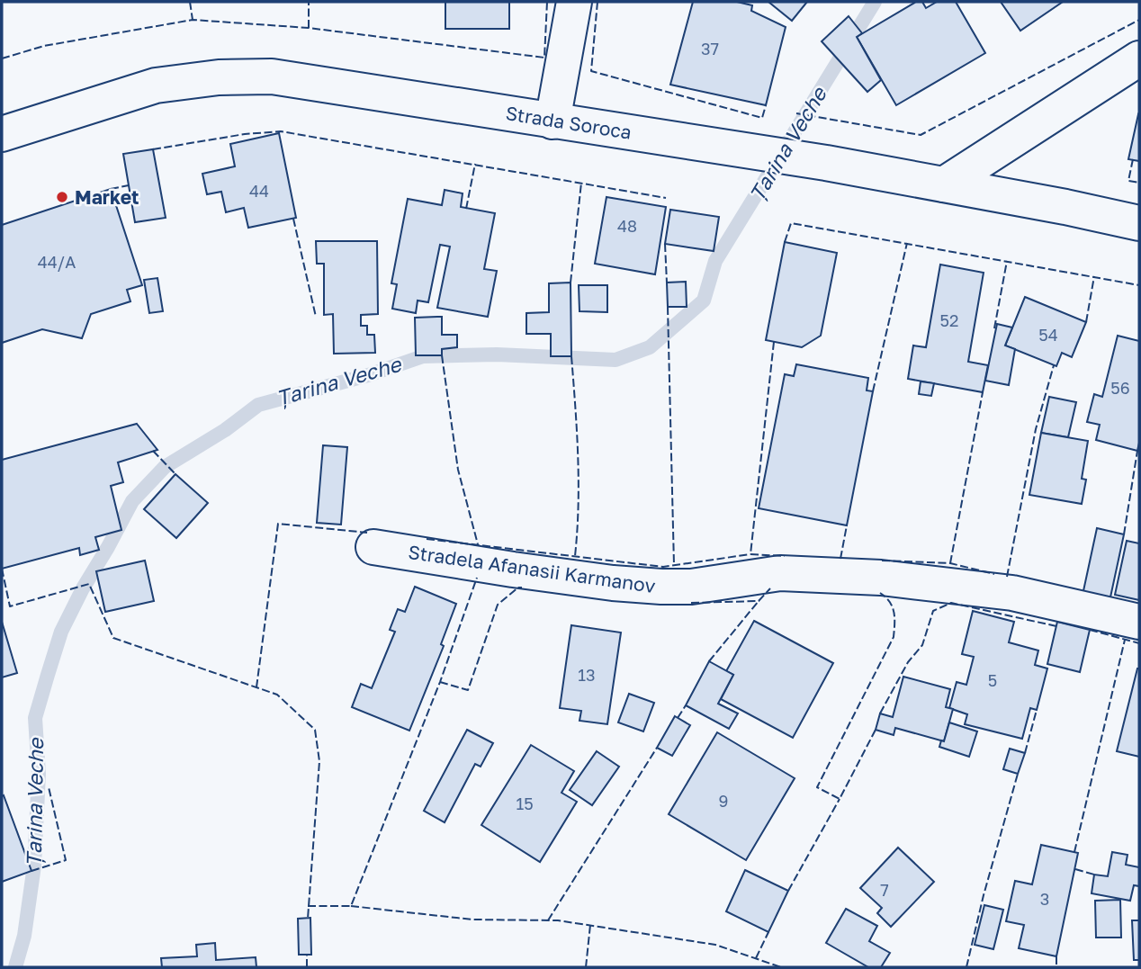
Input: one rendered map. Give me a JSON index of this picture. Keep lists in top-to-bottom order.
{
  "streets": {
    "street": ["Strada Soroca", "Stradela Afanasii Karmanov"]
  },
  "water": ["Țarina Veche"],
  "places": ["Market"],
  "house_numbers": [
    "37",
    "44",
    "48",
    "44/A",
    "52",
    "54",
    "56",
    "13",
    "5",
    "9",
    "15",
    "7",
    "3"
  ]
}
